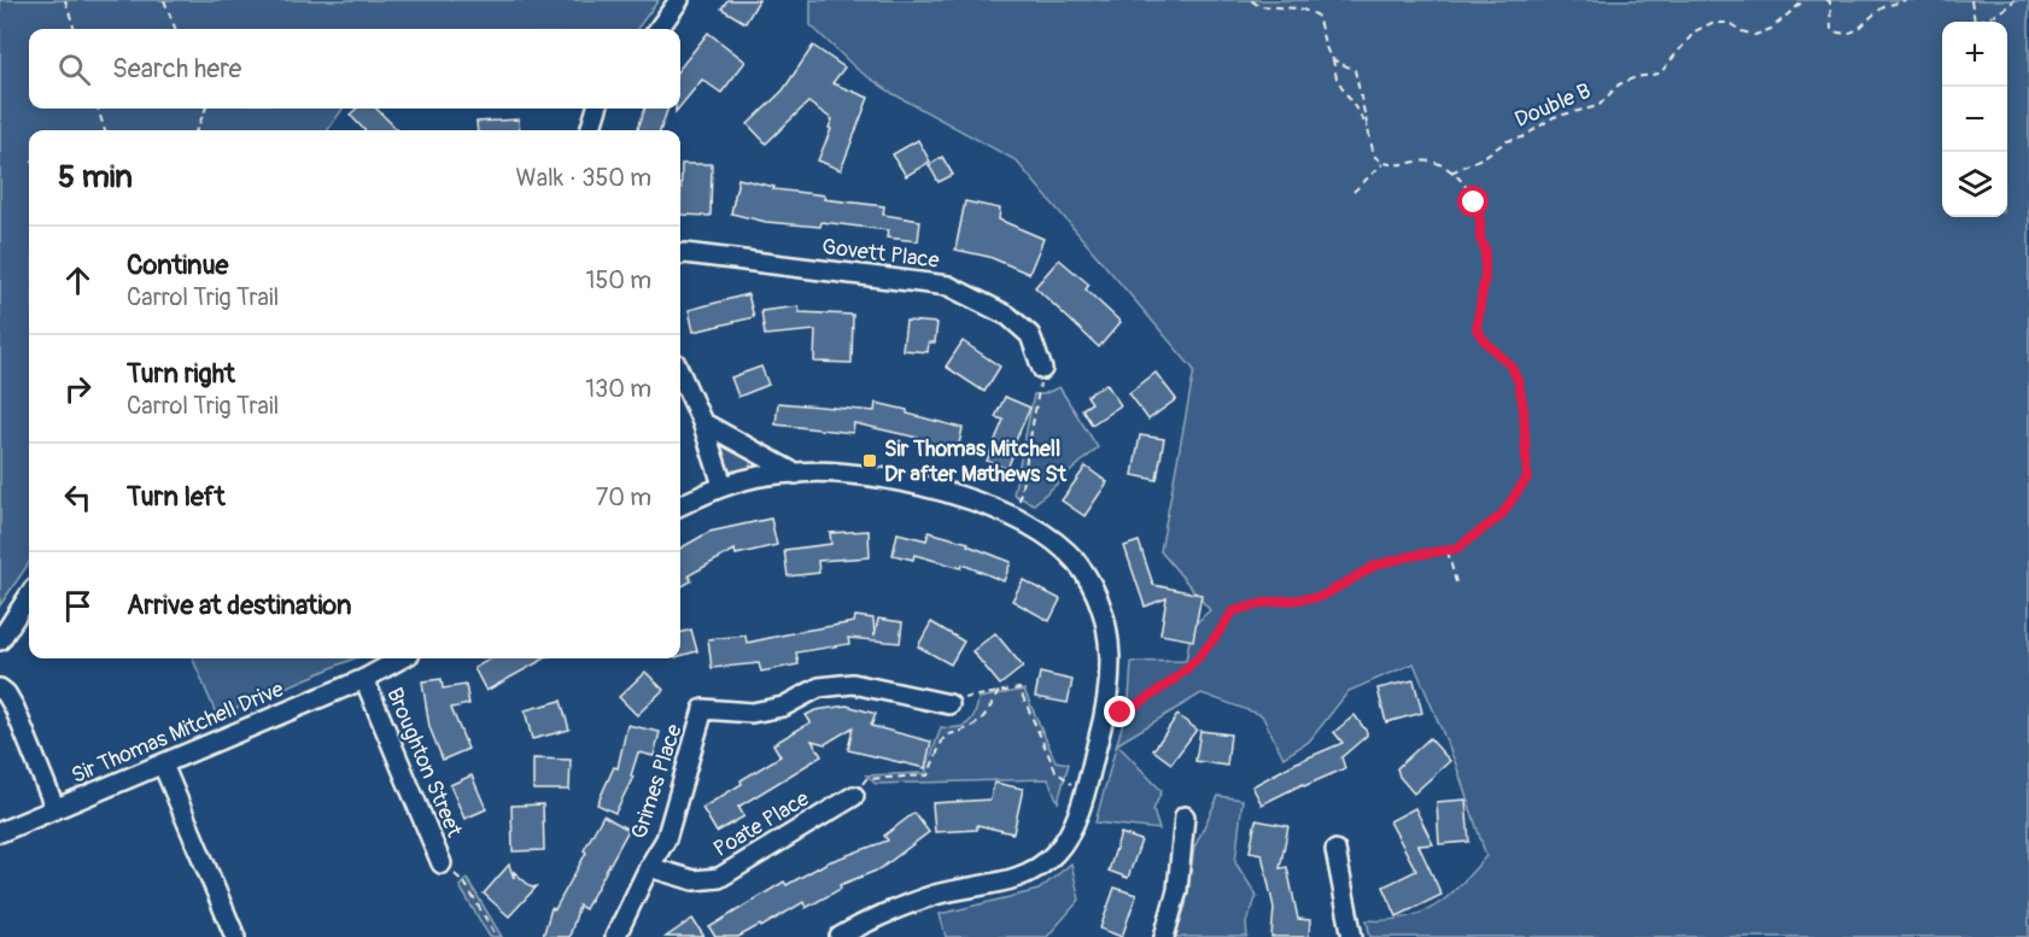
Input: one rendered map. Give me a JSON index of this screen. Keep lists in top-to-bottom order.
{
  "streets": {
    "street": [
      "Govett Place",
      "Sir Thomas Mitchell Drive",
      "Broughton Street",
      "Grimes Place",
      "Poate Place"
    ],
    "path": ["Double B"]
  },
  "crossings": [
    ["Sir Thomas Mitchell Drive", "Broughton Street"],
    ["Grimes Place", "Poate Place"]
  ],
  "places": {
    "transit": ["Sir Thomas Mitchell Dr after Mathews St"]
  },
  "page": {
    "map_buttons": ["+", "−"],
    "search": "Search here",
    "heading": ["5 min", "Walk · 350 m"],
    "list": [
      ["Continue", "Carrol Trig Trail", "150 m"],
      ["Turn right", "Carrol Trig Trail", "130 m"],
      ["Turn left", "70 m"],
      "Arrive at destination"
    ]
  }
}
